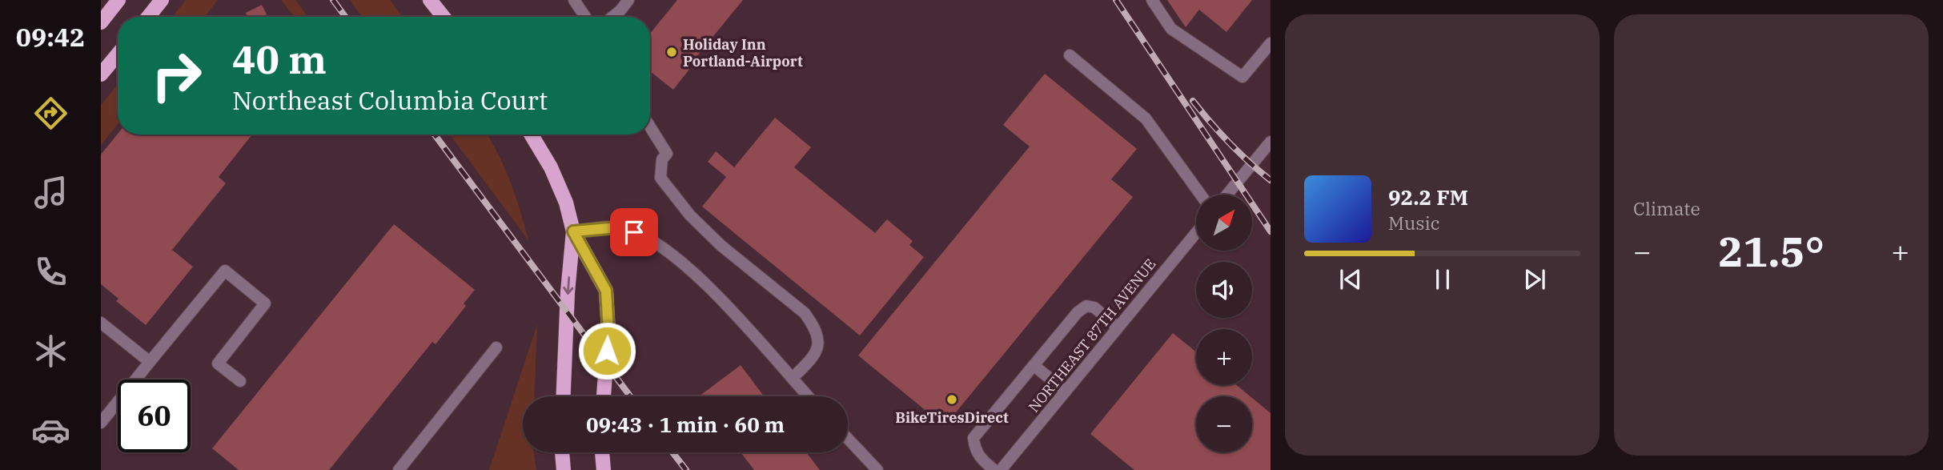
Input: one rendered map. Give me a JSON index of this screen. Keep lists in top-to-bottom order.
{
  "streets": {
    "street": ["NORTHEAST 87TH AVENUE"]
  },
  "places": ["Holiday Inn Portland-Airport", "BikeTiresDirect"],
  "north": "top right",
  "page": {
    "tabs": "09:42",
    "tile": "Climate",
    "turn": ["40 m", "Northeast Columbia Court"],
    "song": ["92.2 FM", "Music"],
    "map_buttons": ["+", "−"],
    "heat": ["−", "21.5°", "+"],
    "limit": "60",
    "trip": "09:43 · 1 min · 60 m"
  }
}
